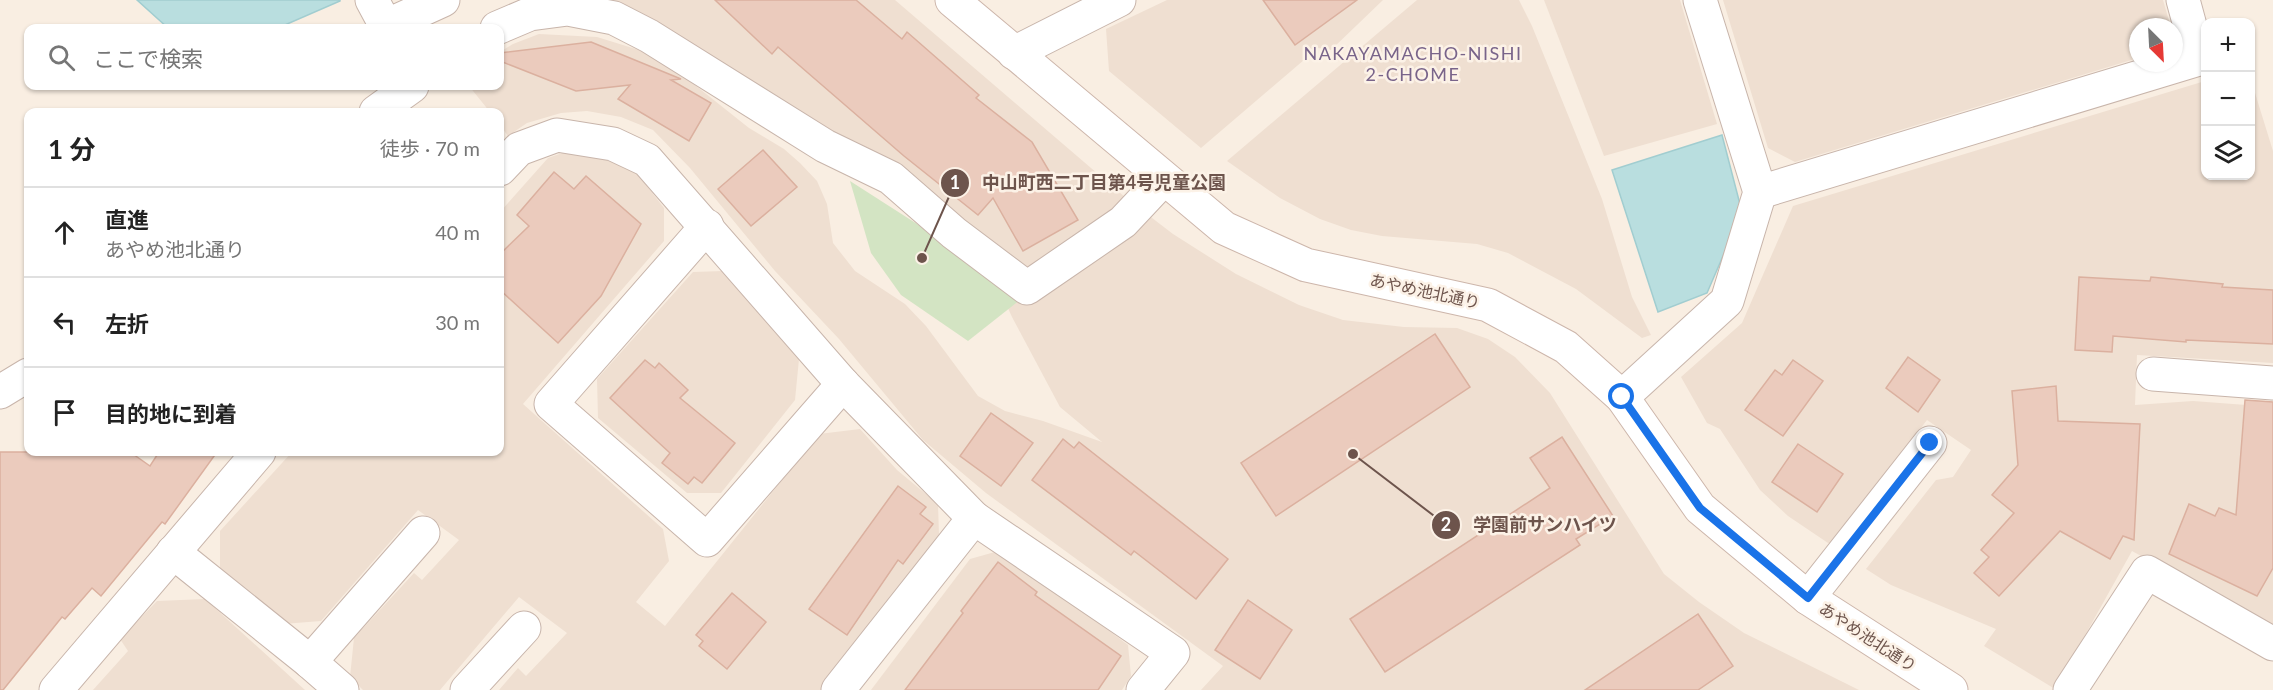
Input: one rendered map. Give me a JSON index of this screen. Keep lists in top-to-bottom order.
{
  "streets": {
    "street": ["あやめ池北通り"]
  },
  "districts": ["NAKAYAMACHO-NISHI 2-CHOME"],
  "places": ["中山町西二丁目第4号児童公園", "学園前サンハイツ"],
  "north": "bottom right",
  "page": {
    "map_buttons": ["+", "−"],
    "search": "ここで検索",
    "heading": ["1 分", "徒歩 · 70 m"],
    "list": [
      ["直進", "あやめ池北通り", "40 m"],
      ["左折", "30 m"],
      "目的地に到着"
    ]
  }
}
